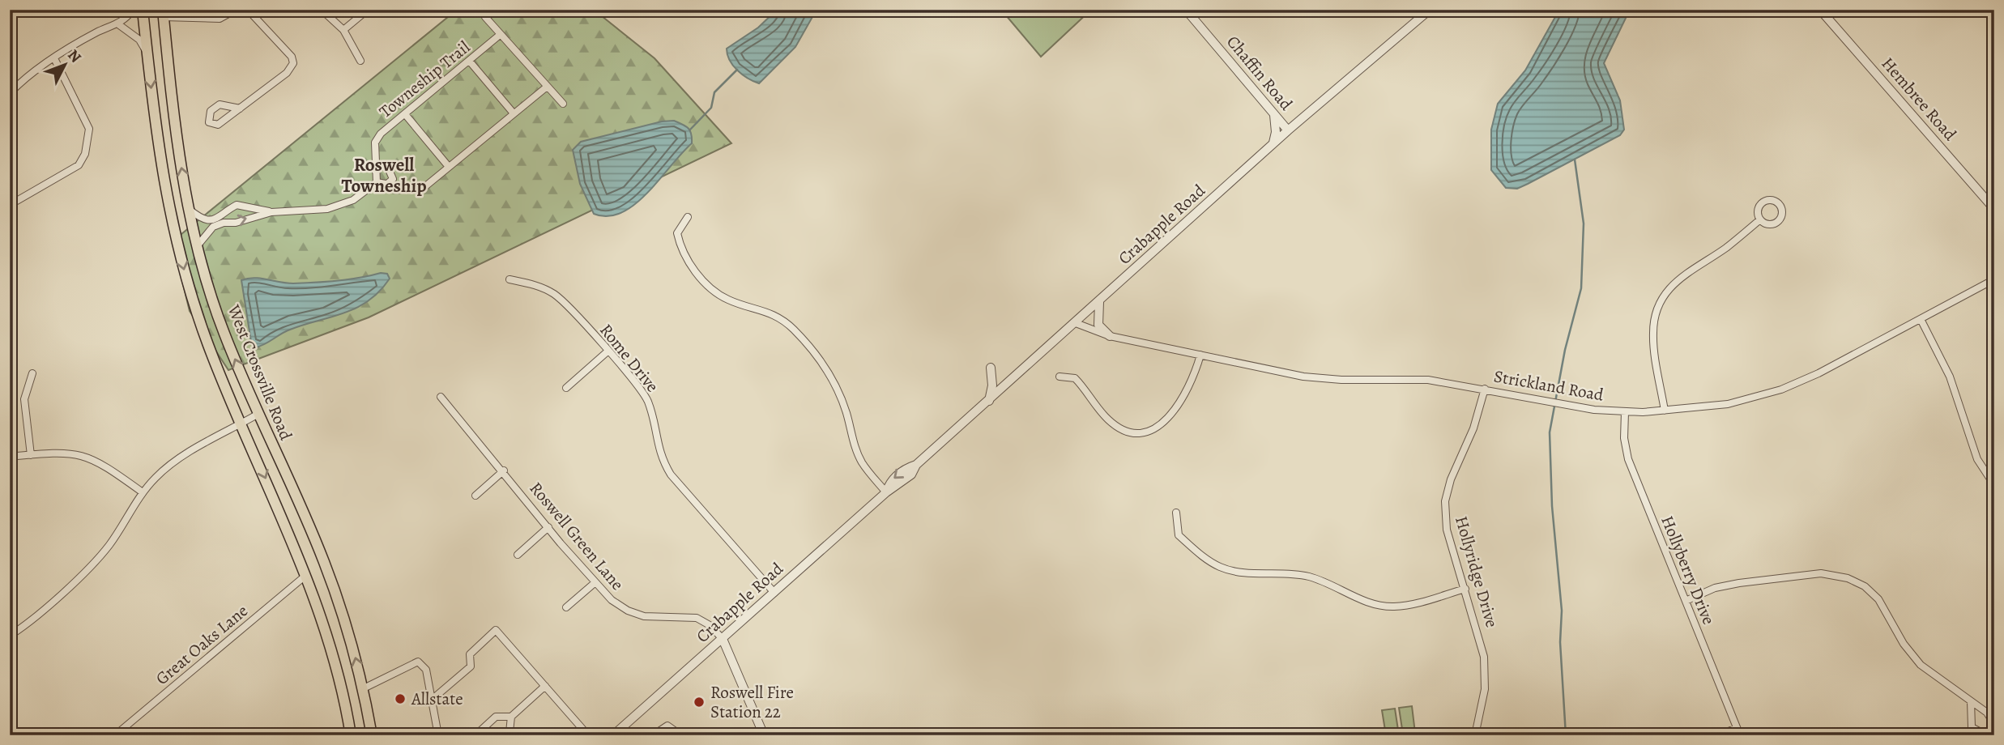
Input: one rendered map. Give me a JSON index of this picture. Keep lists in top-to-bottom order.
{
  "streets": {
    "main road": ["West Crossville Road"],
    "street": [
      "Chaffin Road",
      "Towneship Trail",
      "Hembree Road",
      "Crabapple Road",
      "Rome Drive",
      "Strickland Road",
      "Roswell Green Lane",
      "Hollyberry Drive",
      "Hollyridge Drive",
      "Great Oaks Lane"
    ]
  },
  "crossings": [
    ["Chaffin Road", "Crabapple Road"],
    ["Crabapple Road", "Rome Drive"],
    ["Crabapple Road", "Strickland Road"],
    ["Crabapple Road", "Roswell Green Lane"],
    ["West Crossville Road", "Great Oaks Lane"],
    ["Strickland Road", "Hollyberry Drive"],
    ["Strickland Road", "Hollyridge Drive"]
  ],
  "districts": ["Roswell Towneship"],
  "places": ["Allstate", "Roswell Fire Station 22"],
  "north": "top right"
}
